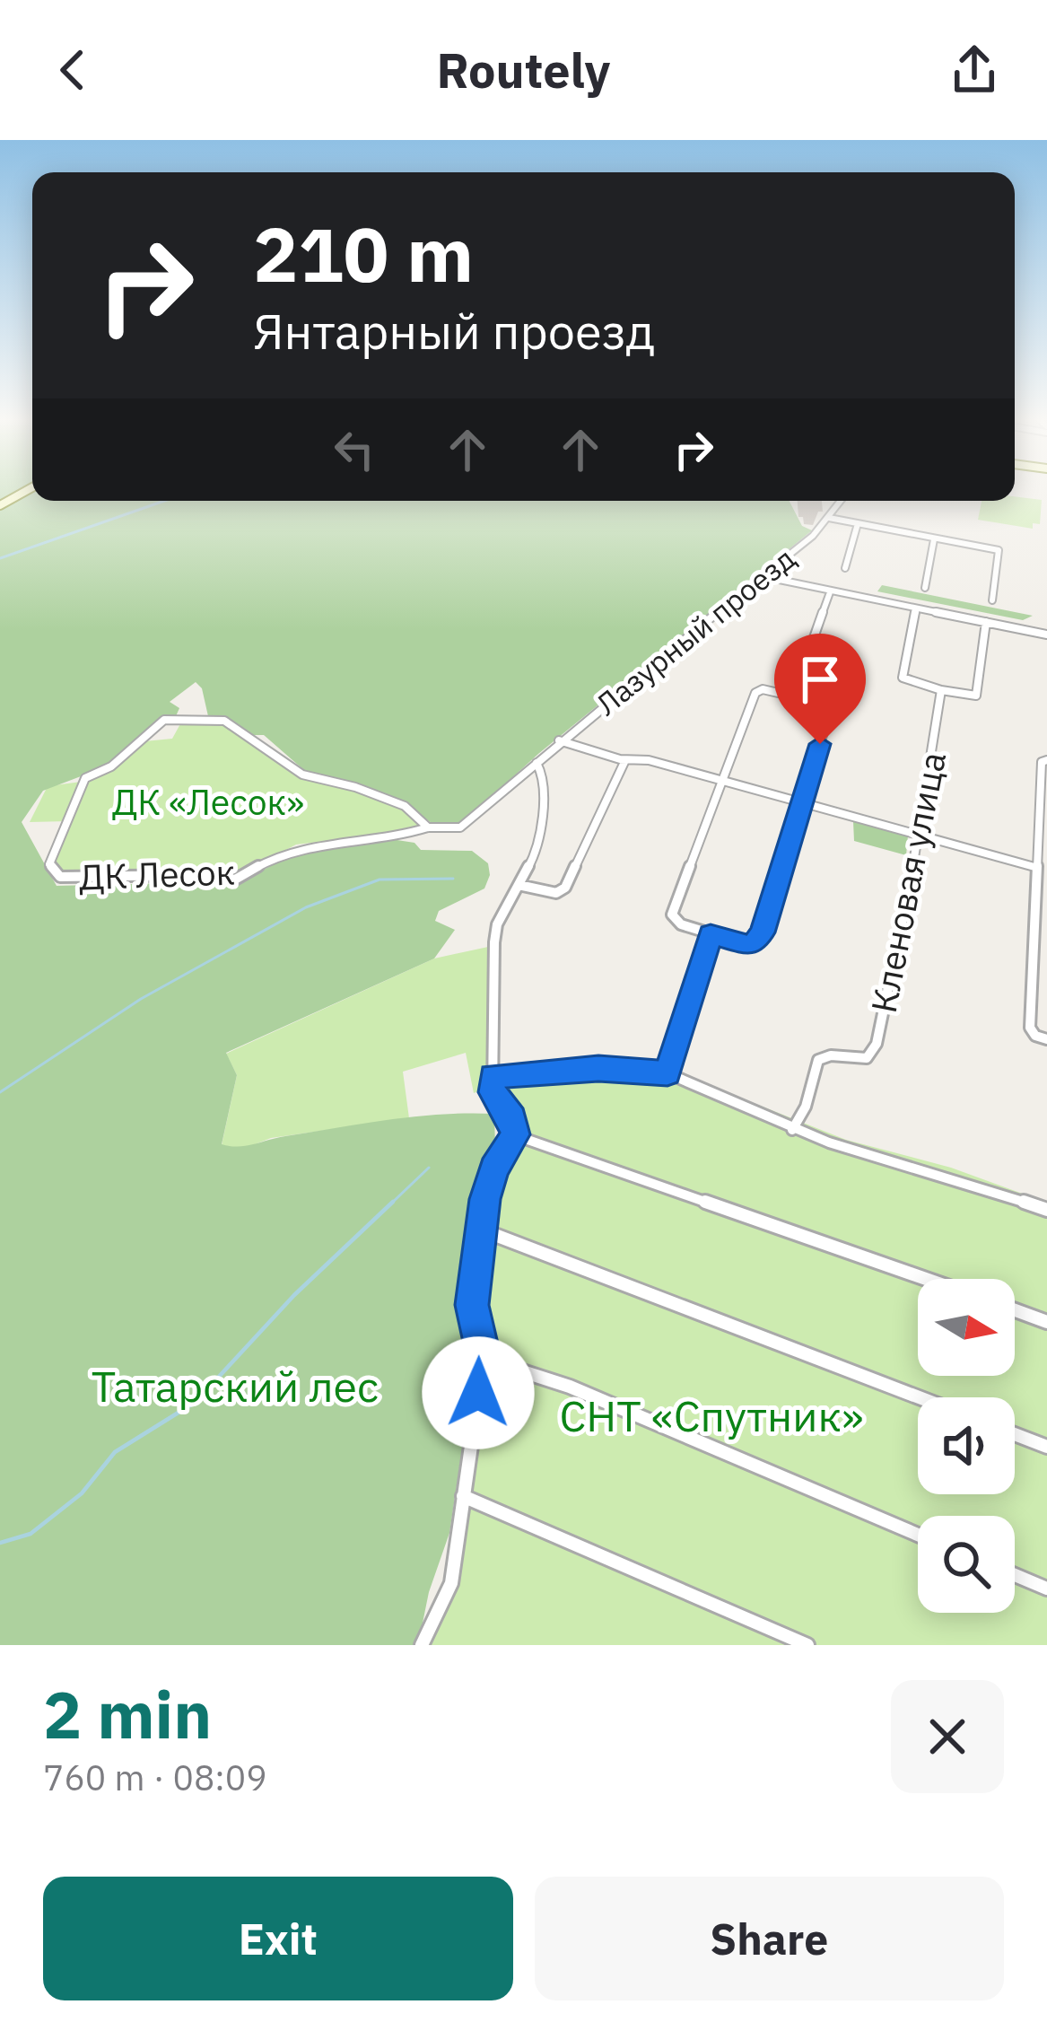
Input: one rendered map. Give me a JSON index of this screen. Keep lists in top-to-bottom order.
{
  "streets": {
    "street": ["Лазурный проезд", "ДК Лесок", "Кленовая улица"]
  },
  "crossings": [
    ["Лазурный проезд", "ДК Лесок"]
  ],
  "parks": ["ДК «Лесок»", "Татарский лес", "СНТ «Спутник»"],
  "north": "right",
  "page": {
    "header": "Routely",
    "turn": ["210 m", "Янтарный проезд"],
    "heading": ["2 min", "760 m · 08:09"],
    "buttons": ["Exit", "Share"]
  }
}
